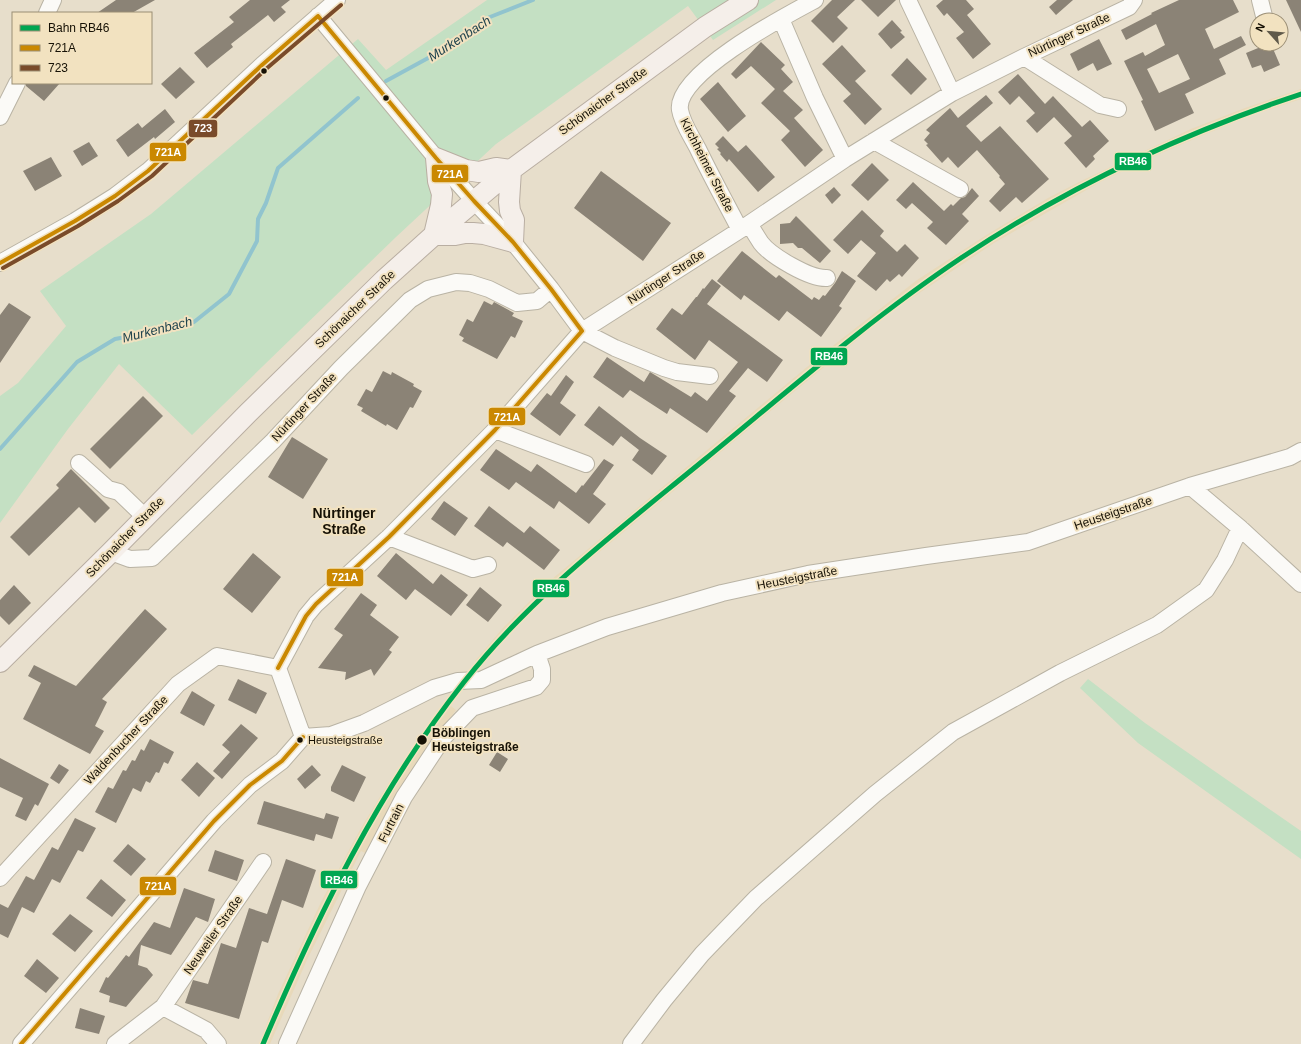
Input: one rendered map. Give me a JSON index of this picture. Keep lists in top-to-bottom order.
{
  "streets": {
    "main road": ["Schönaicher Straße"],
    "street": [
      "Nürtinger Straße",
      "Kirchheimer Straße",
      "Heusteigstraße",
      "Waldenbucher Straße",
      "Furtrain",
      "Neuweiler Straße"
    ]
  },
  "crossings": [
    ["Nürtinger Straße", "Schönaicher Straße"],
    ["Nürtinger Straße", "Kirchheimer Straße"],
    ["Nürtinger Straße", "Waldenbucher Straße"],
    ["Heusteigstraße", "Furtrain"]
  ],
  "districts": ["Nürtinger Straße"],
  "water": ["Murkenbach"],
  "places": ["Heusteigstraße", "Böblingen Heusteigstraße"],
  "lines": ["transit line 723", "transit line 721A", "rail line RB46"],
  "legend": ["Bahn RB46", "721A", "723"],
  "north": "top left"
}
